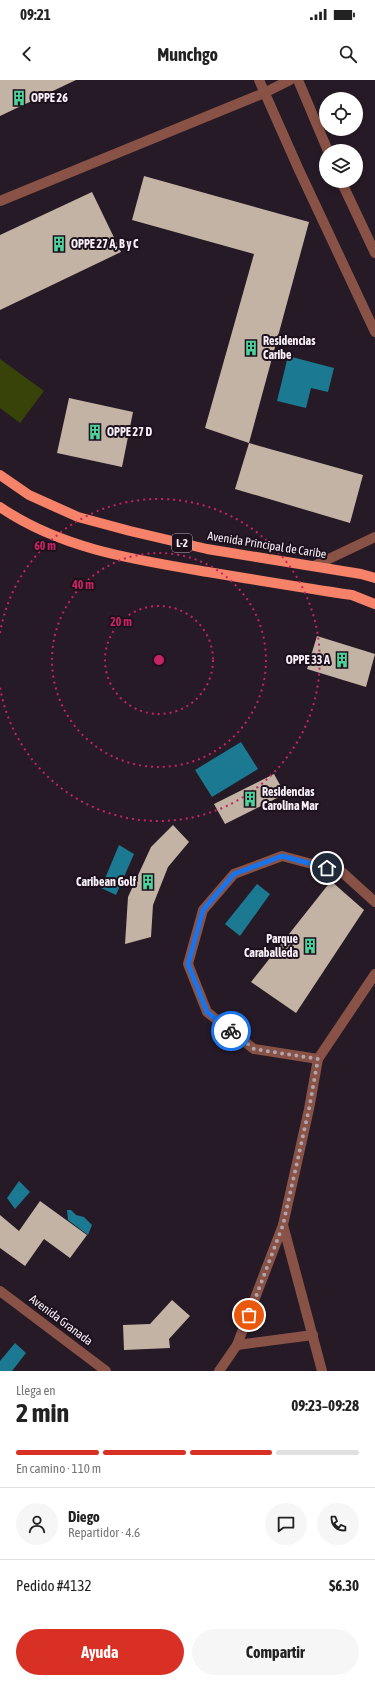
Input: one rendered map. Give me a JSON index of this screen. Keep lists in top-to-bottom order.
{
  "streets": {
    "main road": ["L-2", "Avenida Principal de Caribe"],
    "street": ["Avenida Granada"]
  },
  "places": {
    "building": [
      "OPPE 26",
      "OPPE 27 A, B y C",
      "Residencias Caribe",
      "OPPE 27 D",
      "OPPE 33 A",
      "Residencias Carolina Mar",
      "Caribean Golf",
      "Parque Caraballeda"
    ]
  },
  "page": {
    "status": "09:21",
    "header": "Munchgo",
    "heading": ["2 min", "Llega en", "09:23–09:28"],
    "panel": [
      "Diego",
      "Repartidor · 4.6",
      "Pedido #4132",
      "$6.30"
    ],
    "bar": "En camino · 110 m",
    "buttons": ["Ayuda", "Compartir"]
  },
  "rings": ["60 m", "40 m", "20 m"]
}
